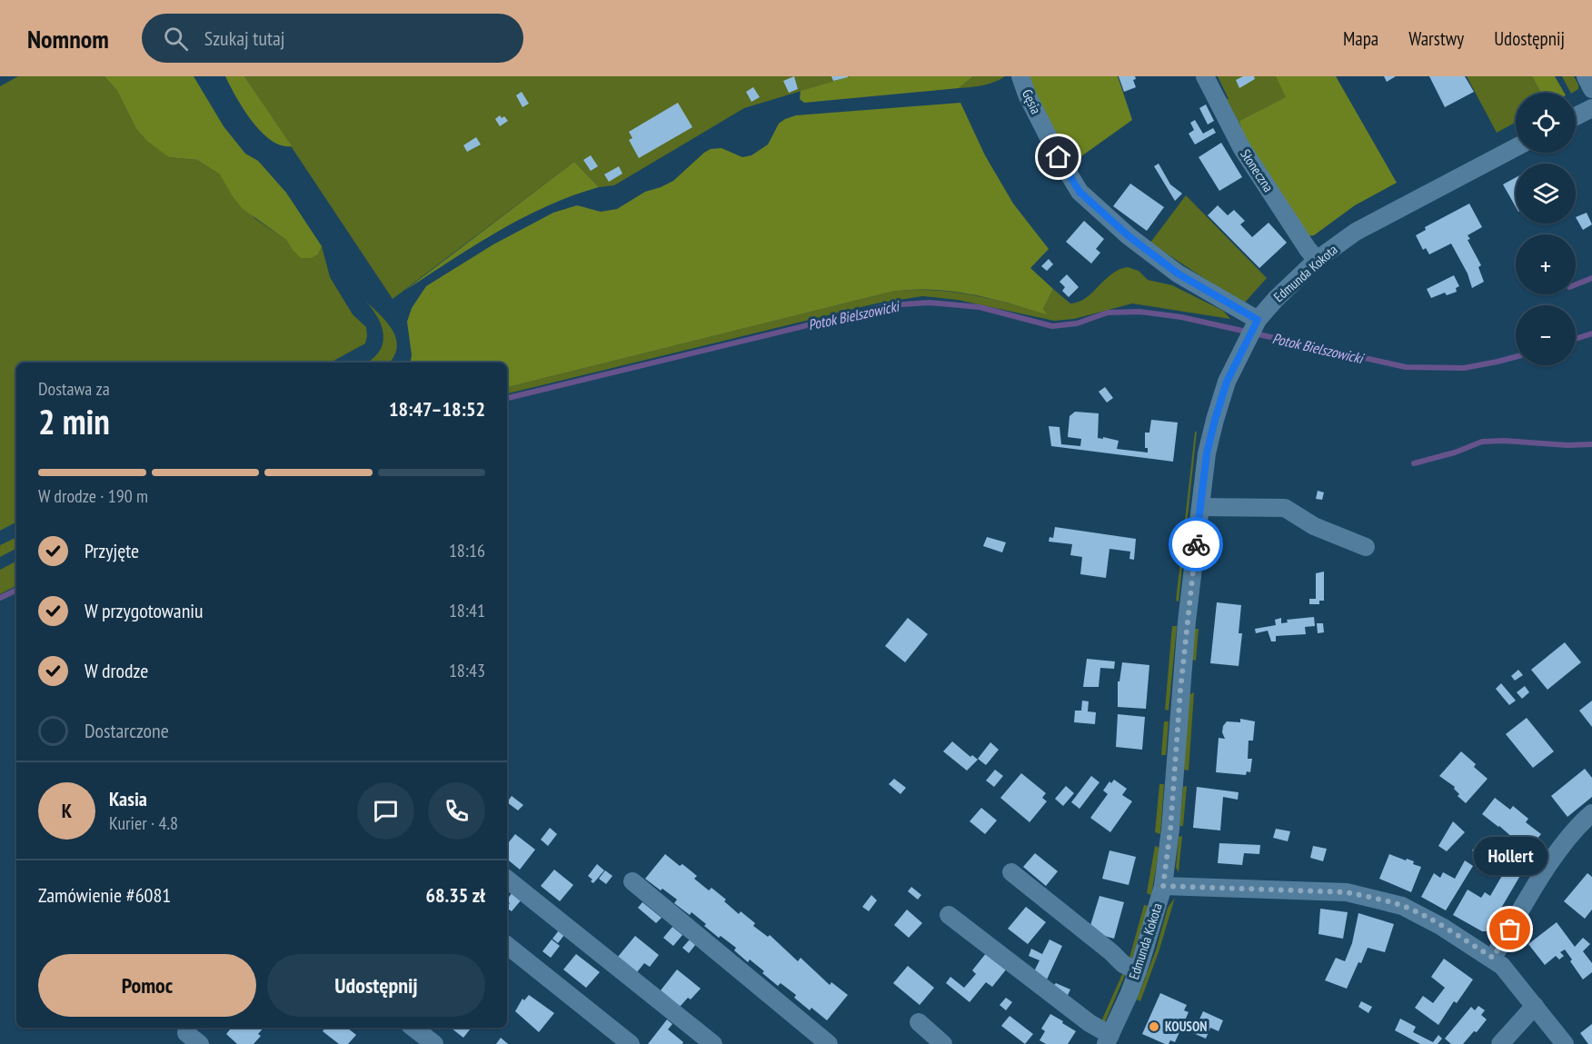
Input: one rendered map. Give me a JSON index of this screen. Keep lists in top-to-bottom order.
{
  "streets": {
    "street": ["Gęsia", "Słoneczna", "Edmunda Kokota"]
  },
  "crossings": [
    ["Gęsia", "Edmunda Kokota"],
    ["Słoneczna", "Edmunda Kokota"]
  ],
  "water": ["Potok Bielszowicki"],
  "places": ["Hollert", "KOUSON"],
  "page": {
    "header": "Nomnom",
    "search": "Szukaj tutaj",
    "nav": ["Mapa", "Warstwy", "Udostępnij"],
    "map_buttons": ["+", "−"],
    "heading": ["2 min", "Dostawa za", "18:47–18:52"],
    "panel": [
      "Kasia",
      "Kurier · 4.8",
      "Zamówienie #6081",
      "68.35 zł"
    ],
    "bar": "W drodze · 190 m",
    "list": [
      ["Przyjęte", "18:16"],
      ["W przygotowaniu", "18:41"],
      ["W drodze", "18:43"],
      "Dostarczone"
    ],
    "round": "K",
    "bubble": "Hollert",
    "buttons": ["Pomoc", "Udostępnij"]
  }
}
